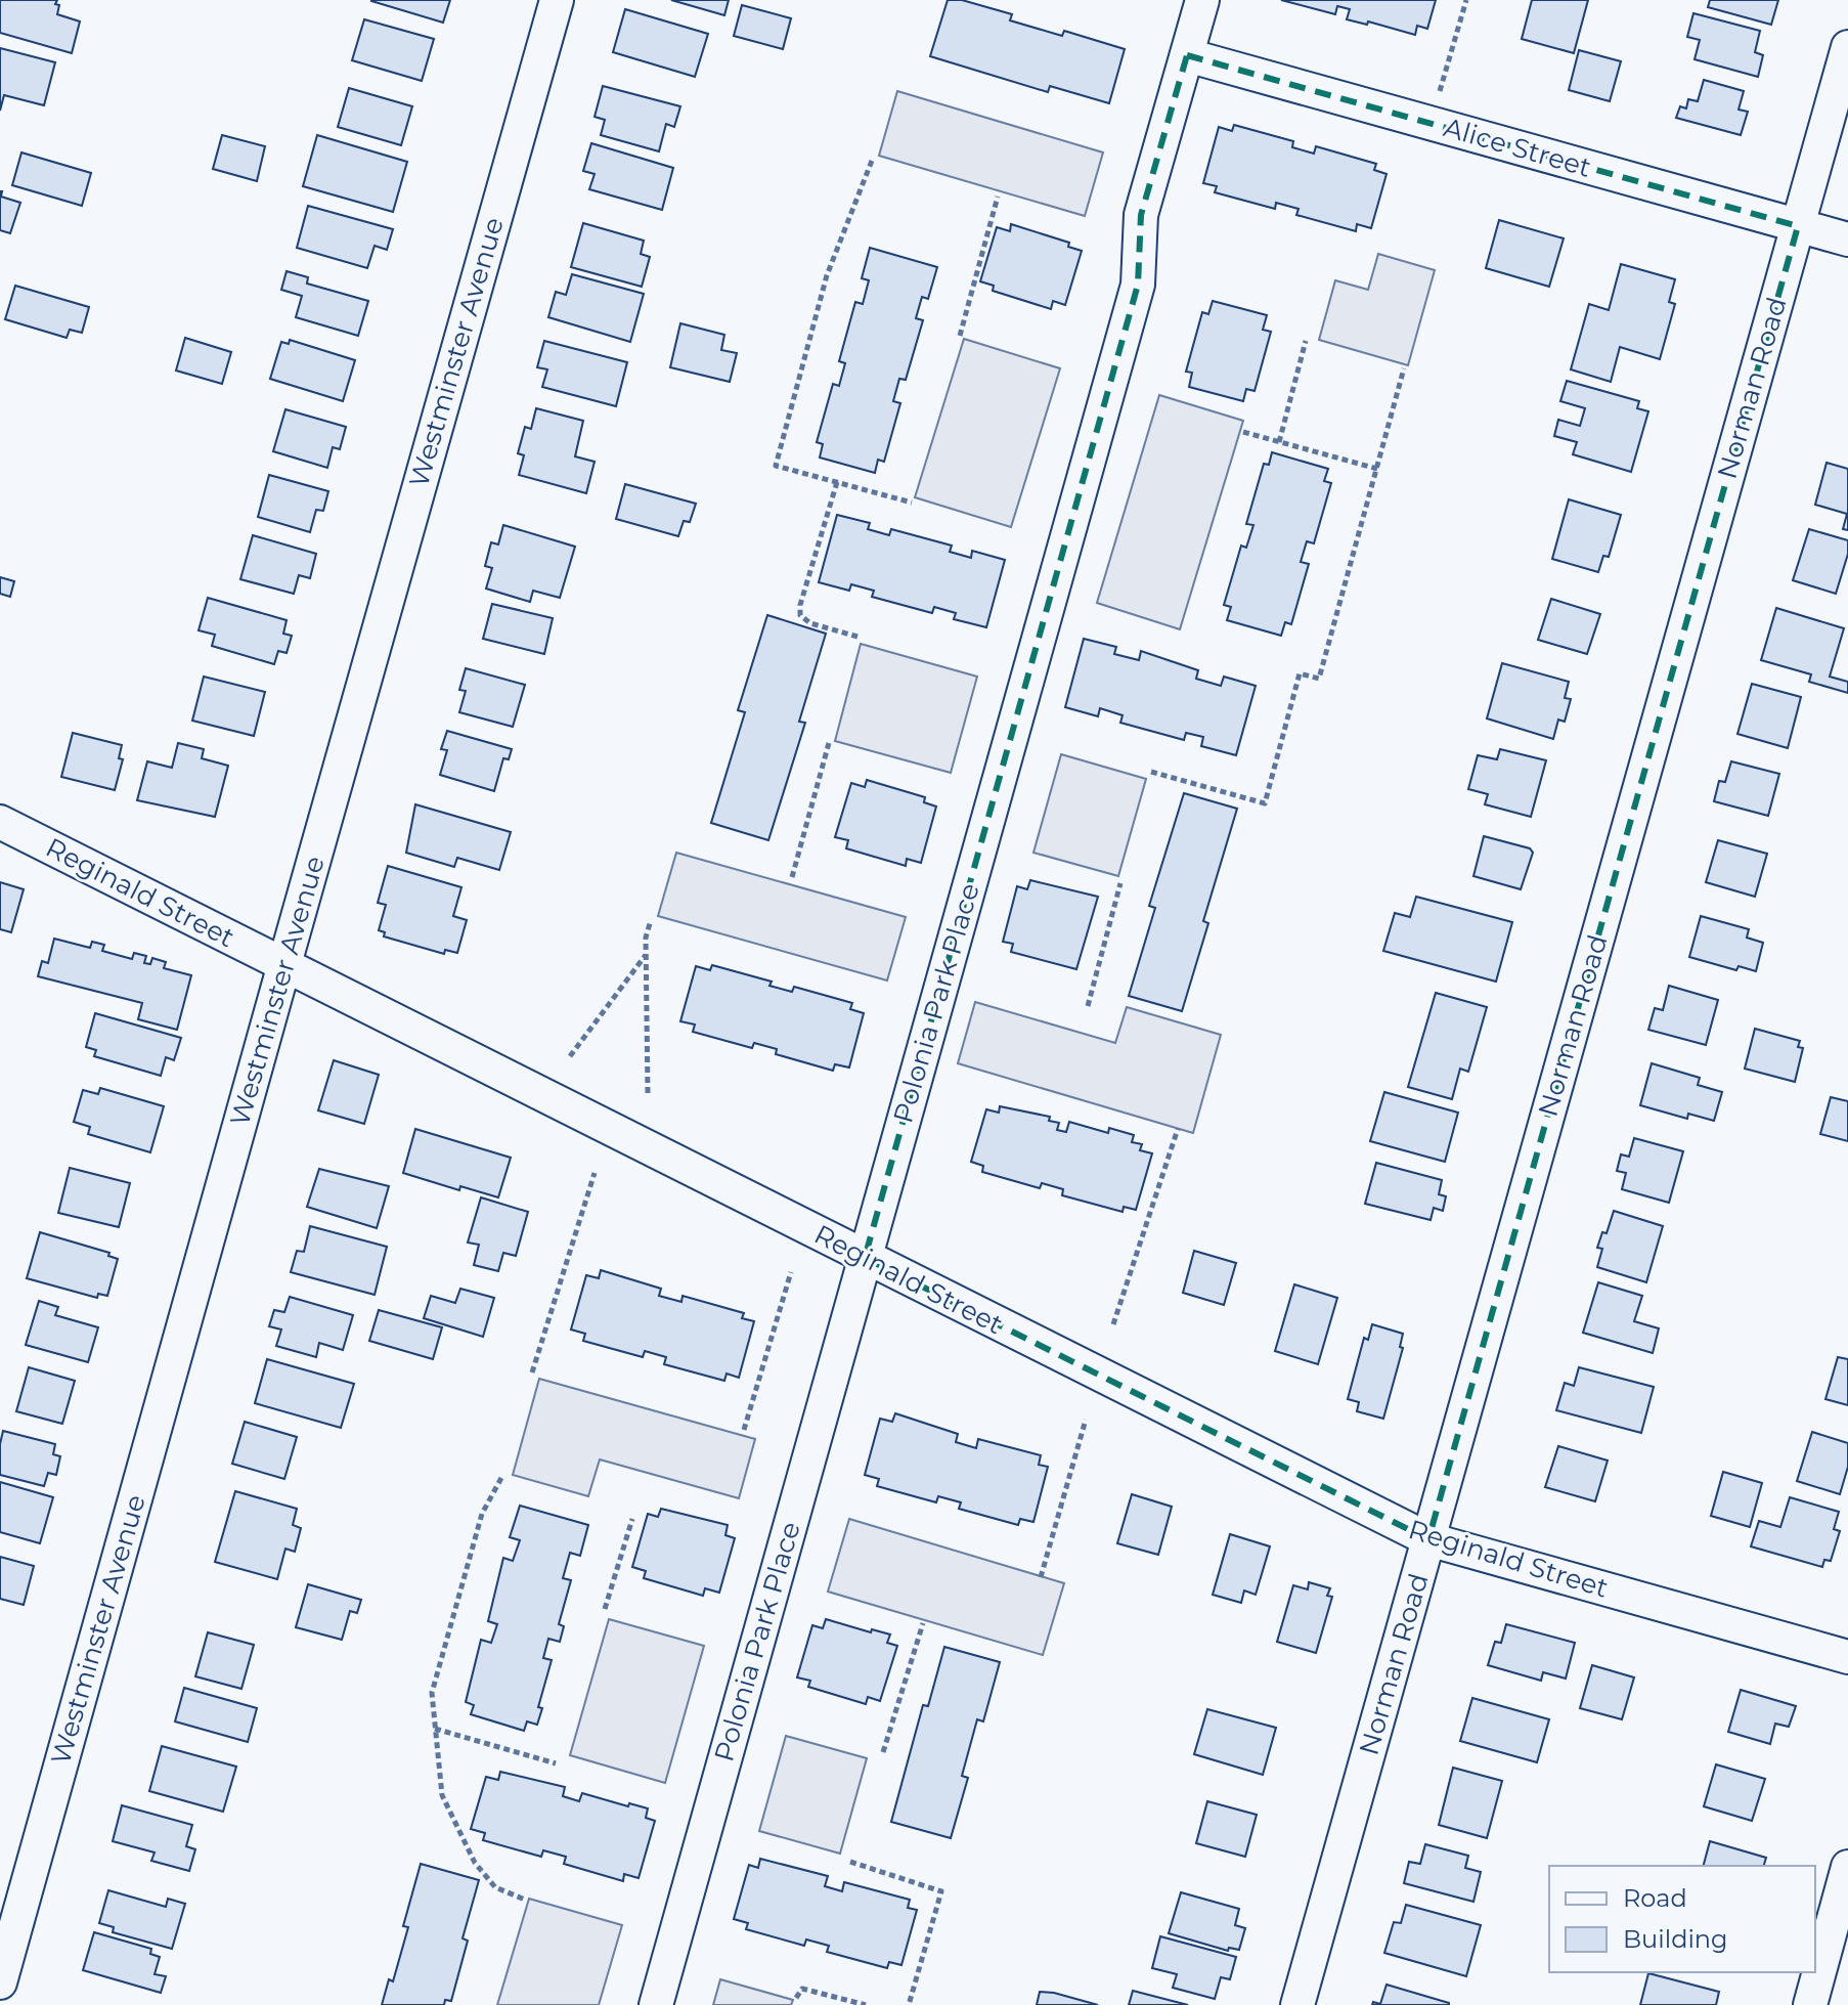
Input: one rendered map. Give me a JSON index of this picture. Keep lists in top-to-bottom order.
{
  "streets": {
    "street": [
      "Alice Street",
      "Westminster Avenue",
      "Norman Road",
      "Reginald Street",
      "Polonia Park Place"
    ]
  },
  "crossings": [
    ["Alice Street", "Norman Road"],
    ["Alice Street", "Polonia Park Place"],
    ["Westminster Avenue", "Reginald Street"],
    ["Norman Road", "Reginald Street"],
    ["Reginald Street", "Polonia Park Place"]
  ],
  "legend": ["Road", "Building"]
}
